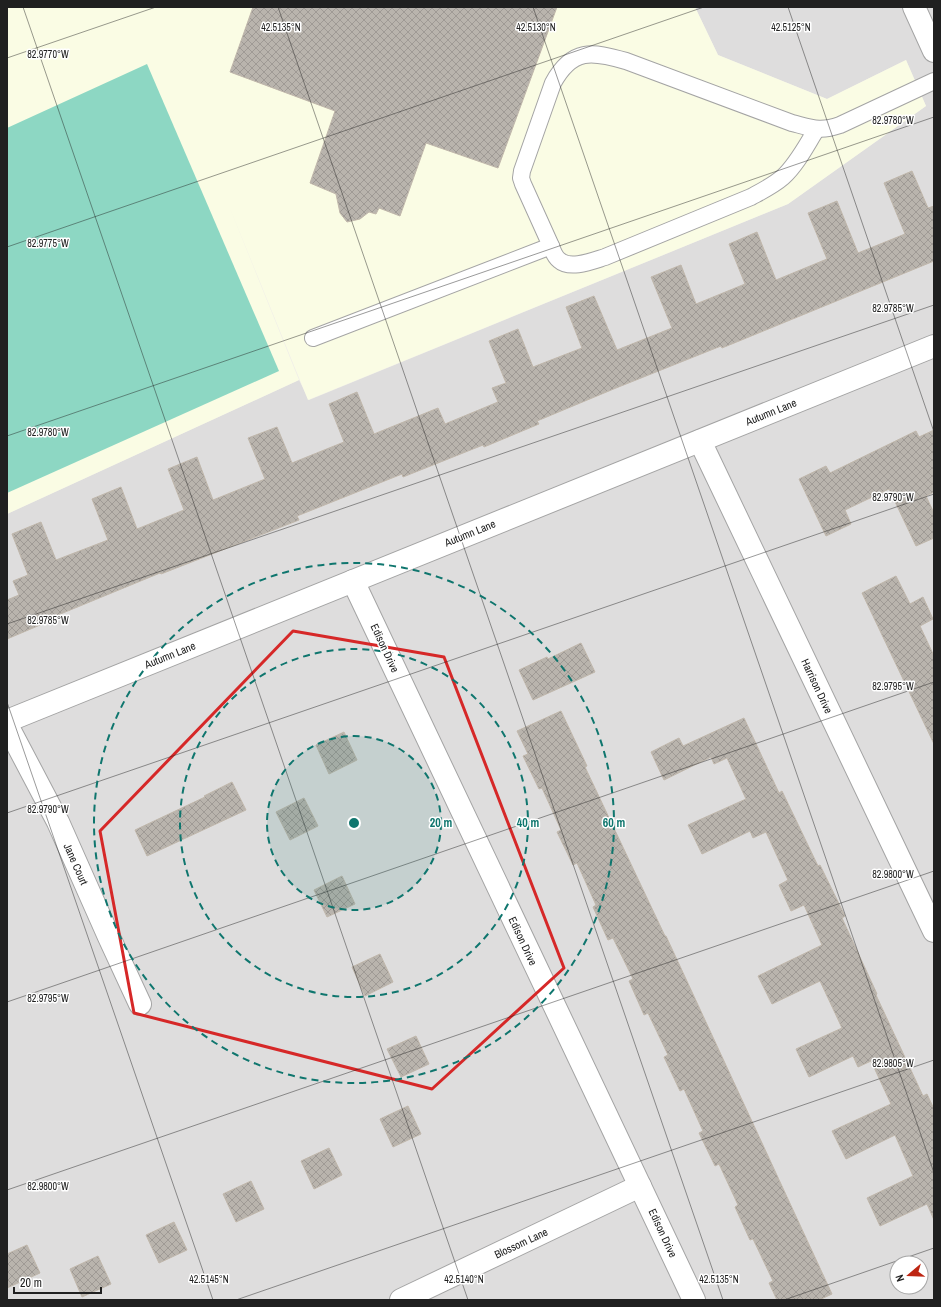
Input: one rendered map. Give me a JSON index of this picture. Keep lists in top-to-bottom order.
{
  "streets": {
    "street": [
      "Autumn Lane",
      "Edison Drive",
      "Harrison Drive",
      "Jane Court",
      "Blossom Lane"
    ]
  },
  "crossings": [
    ["Autumn Lane", "Edison Drive"],
    ["Autumn Lane", "Harrison Drive"],
    ["Edison Drive", "Blossom Lane"]
  ],
  "scale_bar": "20 m",
  "north": "left",
  "coordinates": [
    "42.5135°N",
    "42.5130°N",
    "42.5125°N",
    "82.9770°W",
    "82.9780°W",
    "82.9775°W",
    "82.9785°W",
    "82.9790°W",
    "82.9795°W",
    "82.9800°W",
    "82.9805°W",
    "42.5145°N",
    "42.5140°N"
  ],
  "rings": ["20 m", "40 m", "60 m"]
}
